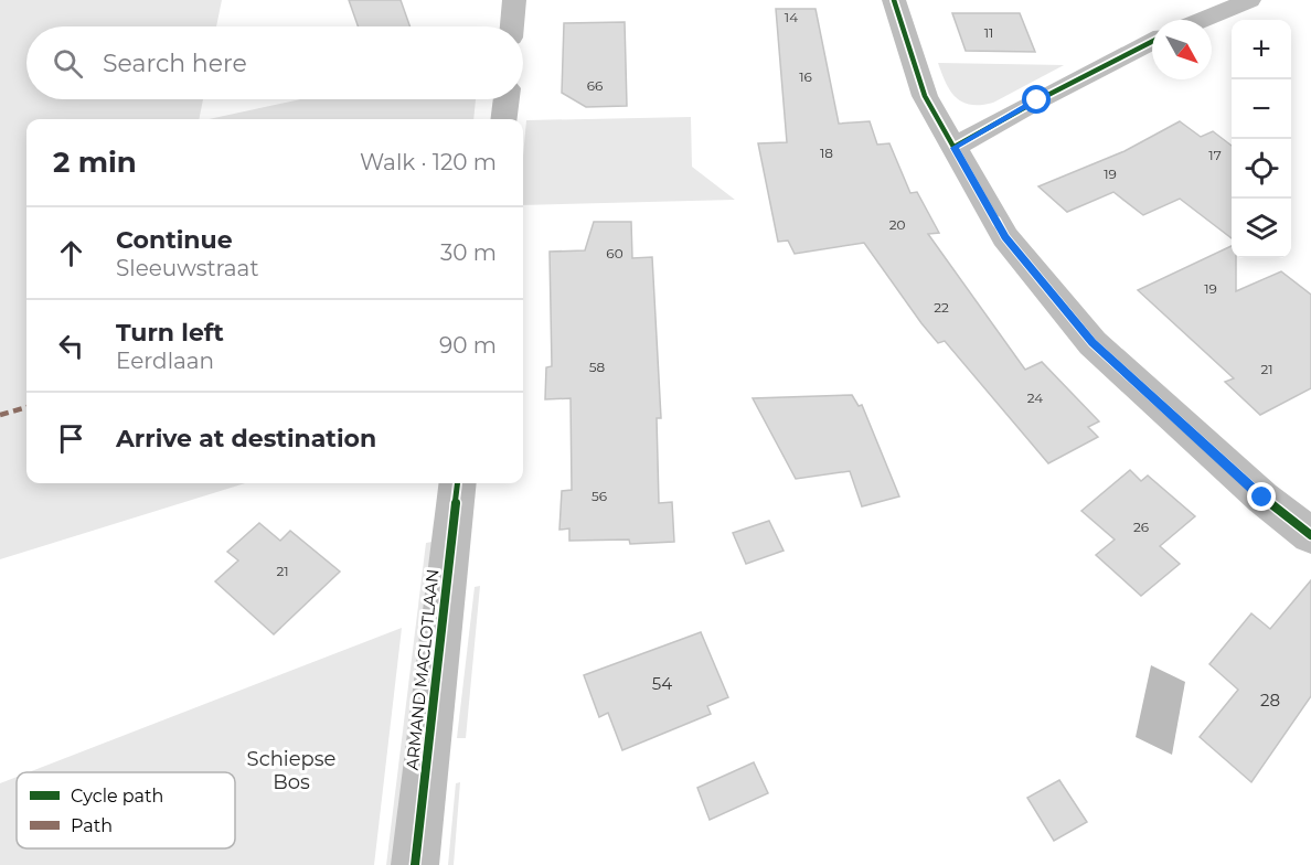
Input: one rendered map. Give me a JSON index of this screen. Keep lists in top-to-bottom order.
{
  "streets": {
    "street": ["ARMAND MACLOTLAAN"]
  },
  "parks": ["Schiepse Bos"],
  "house_numbers": [
    "14",
    "11",
    "16",
    "66",
    "18",
    "17",
    "19",
    "20",
    "60",
    "19",
    "22",
    "58",
    "21",
    "24",
    "56",
    "26",
    "21",
    "54",
    "28"
  ],
  "legend": ["Cycle path", "Path"],
  "north": "bottom right",
  "page": {
    "map_buttons": ["+", "−"],
    "search": "Search here",
    "heading": ["2 min", "Walk · 120 m"],
    "list": [
      ["Continue", "Sleeuwstraat", "30 m"],
      ["Turn left", "Eerdlaan", "90 m"],
      "Arrive at destination"
    ]
  }
}
